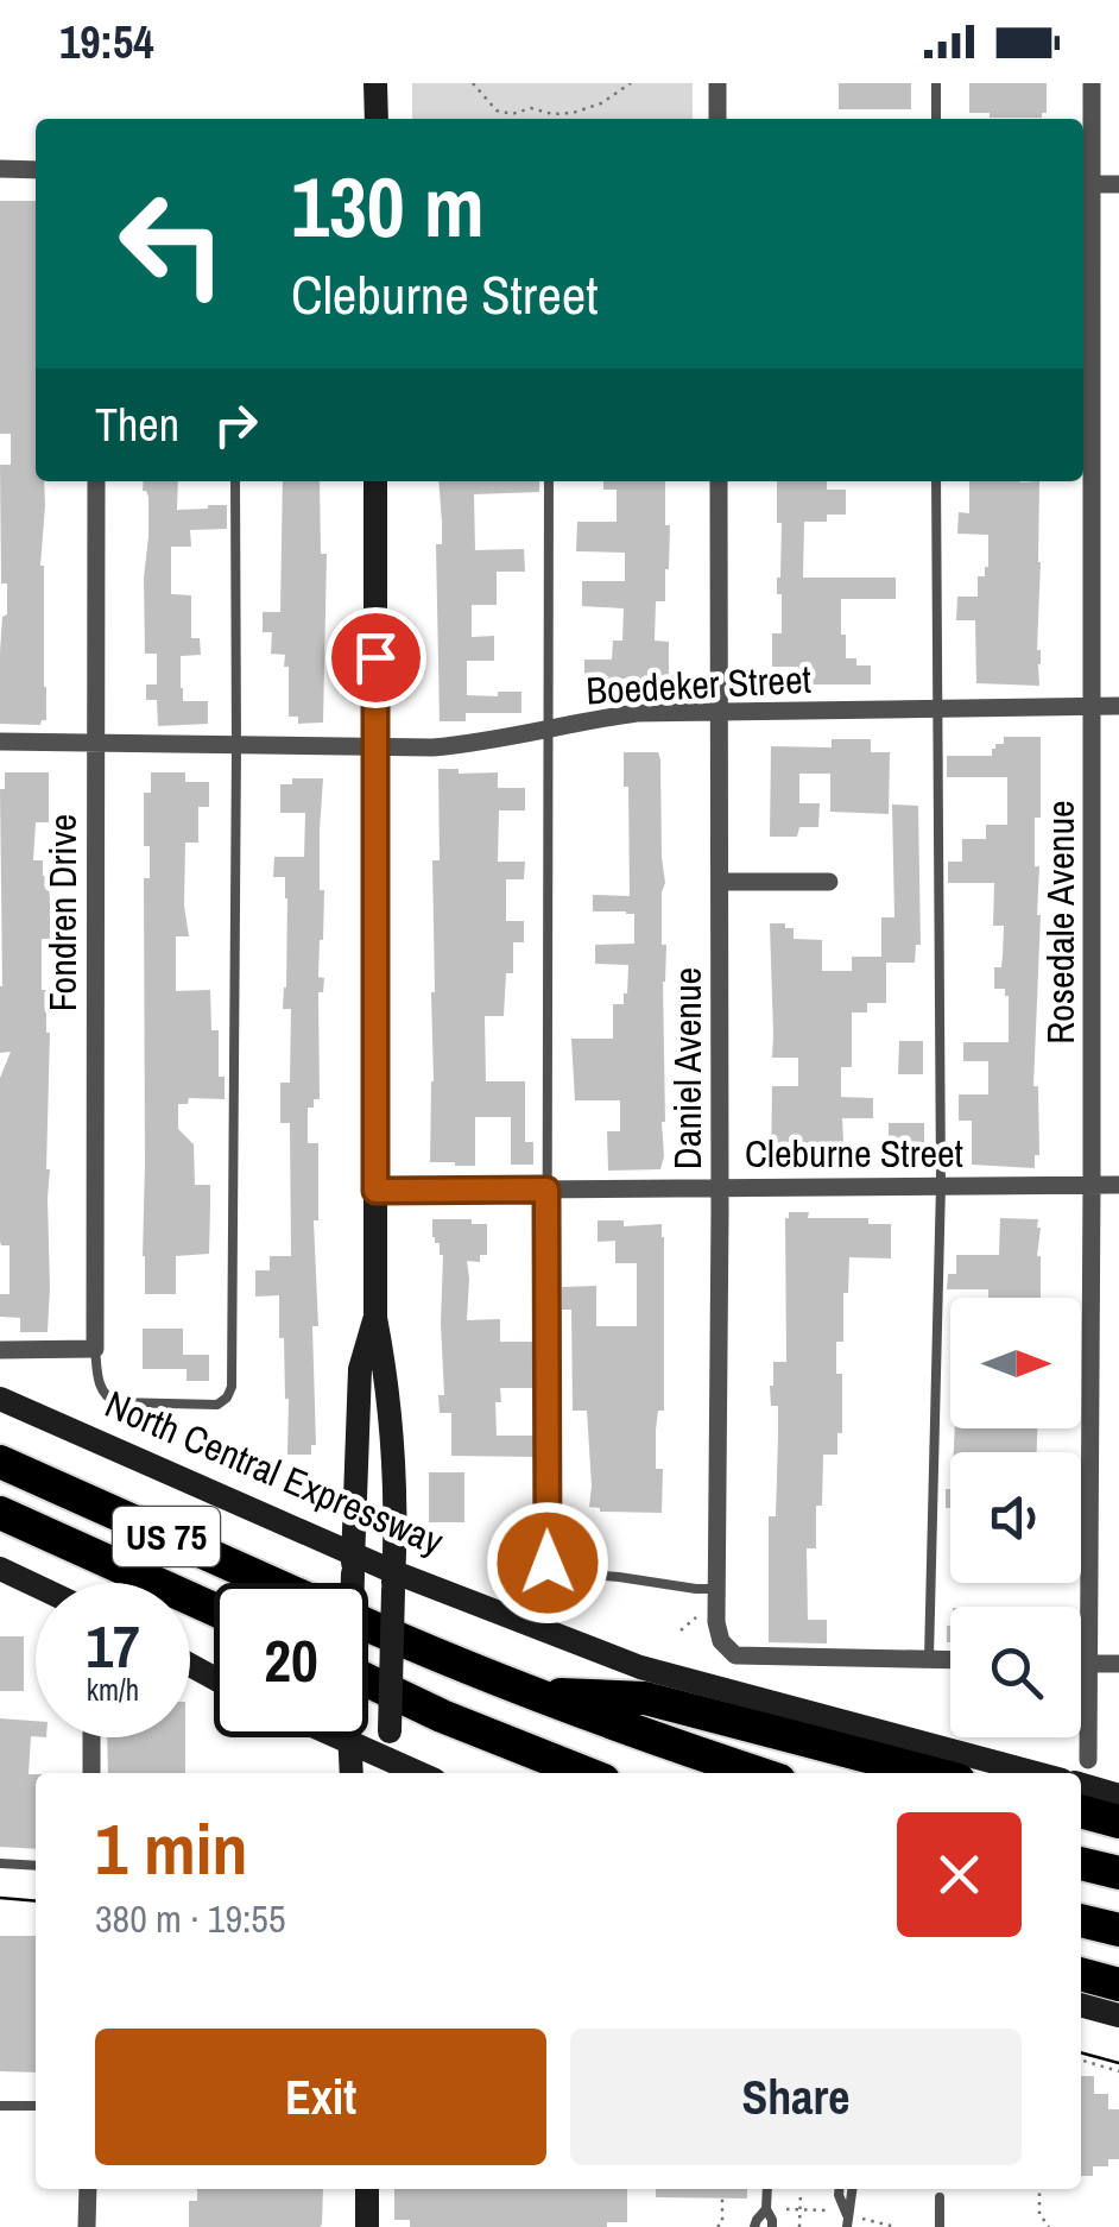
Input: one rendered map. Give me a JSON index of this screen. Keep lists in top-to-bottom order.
{
  "streets": {
    "highway": ["US 75"],
    "street": [
      "Boedeker Street",
      "Fondren Drive",
      "Rosedale Avenue",
      "Daniel Avenue",
      "Cleburne Street",
      "North Central Expressway"
    ]
  },
  "crossings": [
    ["Boedeker Street", "Fondren Drive"],
    ["Boedeker Street", "Rosedale Avenue"],
    ["Boedeker Street", "Daniel Avenue"],
    ["Rosedale Avenue", "Cleburne Street"],
    ["Daniel Avenue", "Cleburne Street"]
  ],
  "north": "right",
  "page": {
    "status": "19:54",
    "turn": ["130 m", "Cleburne Street"],
    "then": "Then",
    "speed": "17 km/h",
    "limit": "20",
    "heading": ["1 min", "380 m · 19:55"],
    "buttons": ["Exit", "Share"]
  }
}
